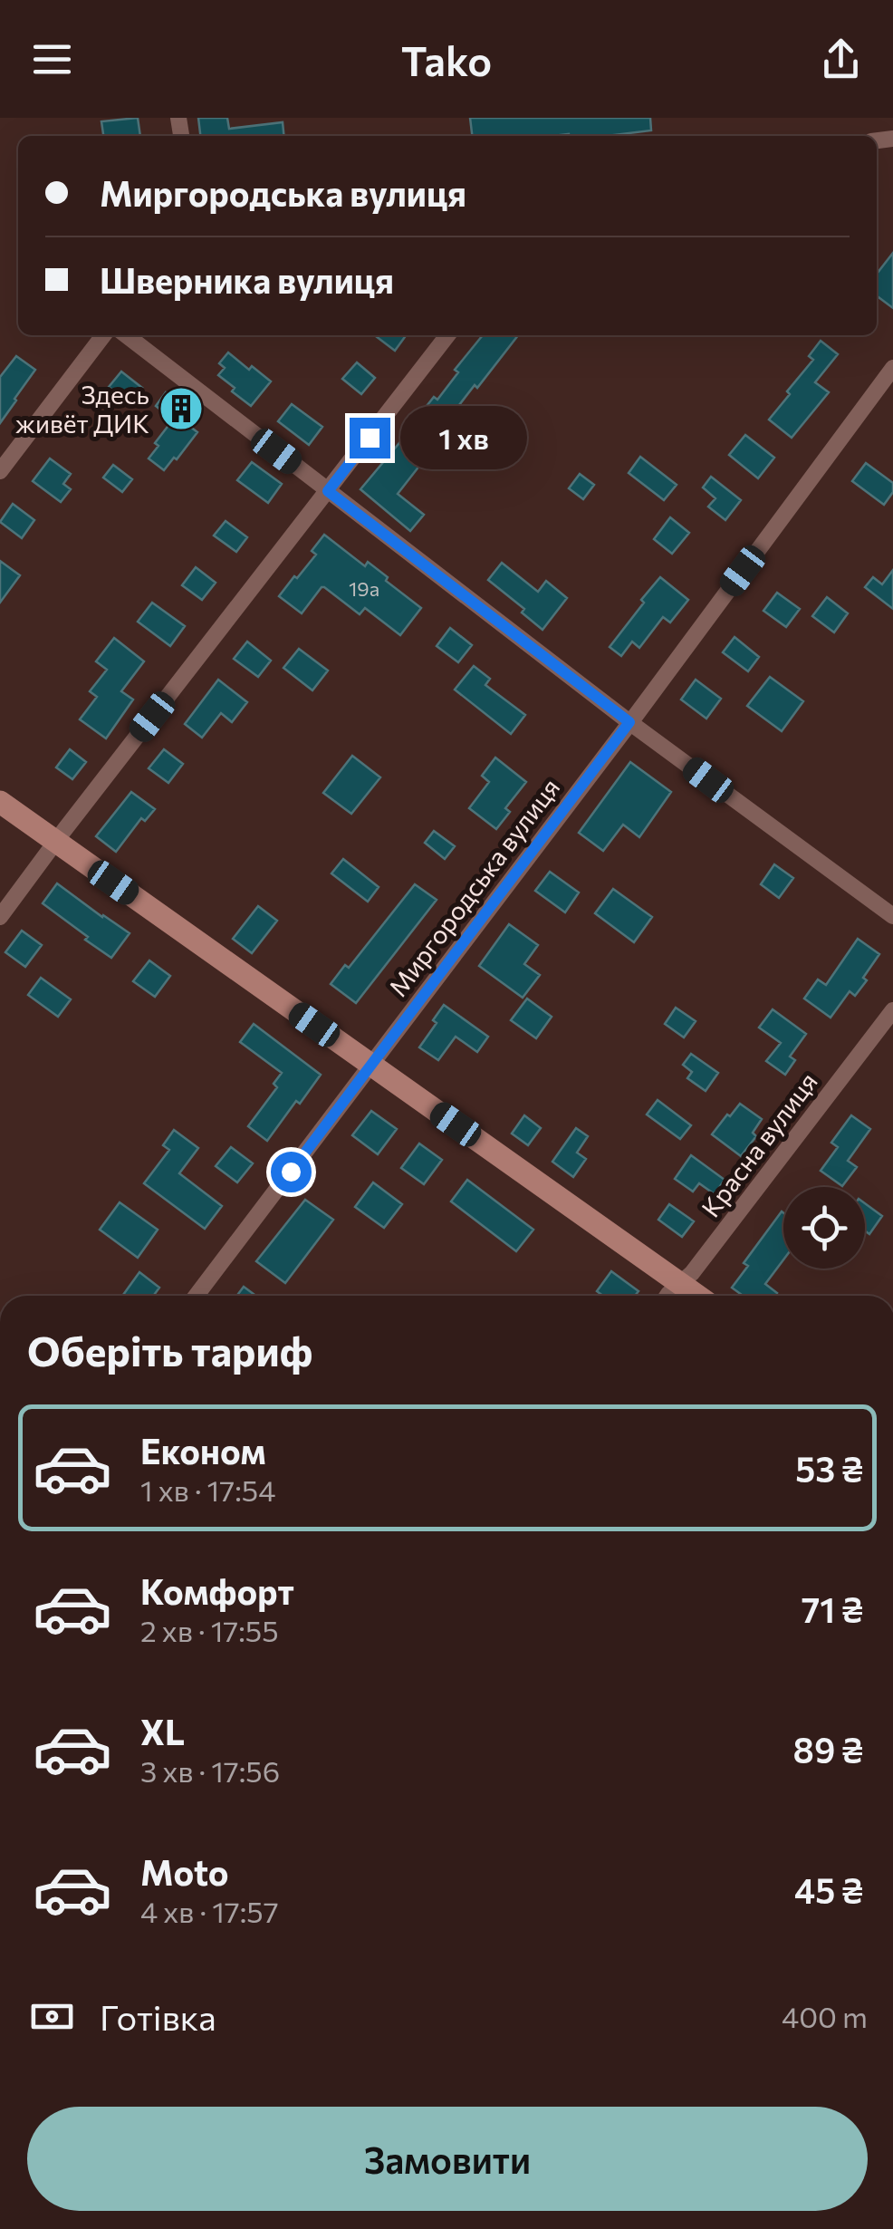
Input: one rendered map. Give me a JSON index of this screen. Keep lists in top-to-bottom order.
{
  "streets": {
    "street": ["Миргородська вулиця", "Красна вулиця"]
  },
  "places": {
    "building": ["Здесь живёт ДИК"]
  },
  "house_numbers": ["19а"],
  "page": {
    "header": "Tako",
    "banner": ["Миргородська вулиця", "Шверника вулиця"],
    "bubble": "1 хв",
    "heading": "Оберіть тариф",
    "list": [
      {
        "name": "Економ",
        "note": "1 хв · 17:54",
        "value": "53 ₴"
      },
      {
        "name": "Комфорт",
        "note": "2 хв · 17:55",
        "value": "71 ₴"
      },
      {
        "name": "XL",
        "note": "3 хв · 17:56",
        "value": "89 ₴"
      },
      {
        "name": "Moto",
        "note": "4 хв · 17:57",
        "value": "45 ₴"
      }
    ],
    "pay": ["Готівка", "400 m"],
    "buttons": "Замовити"
  }
}
